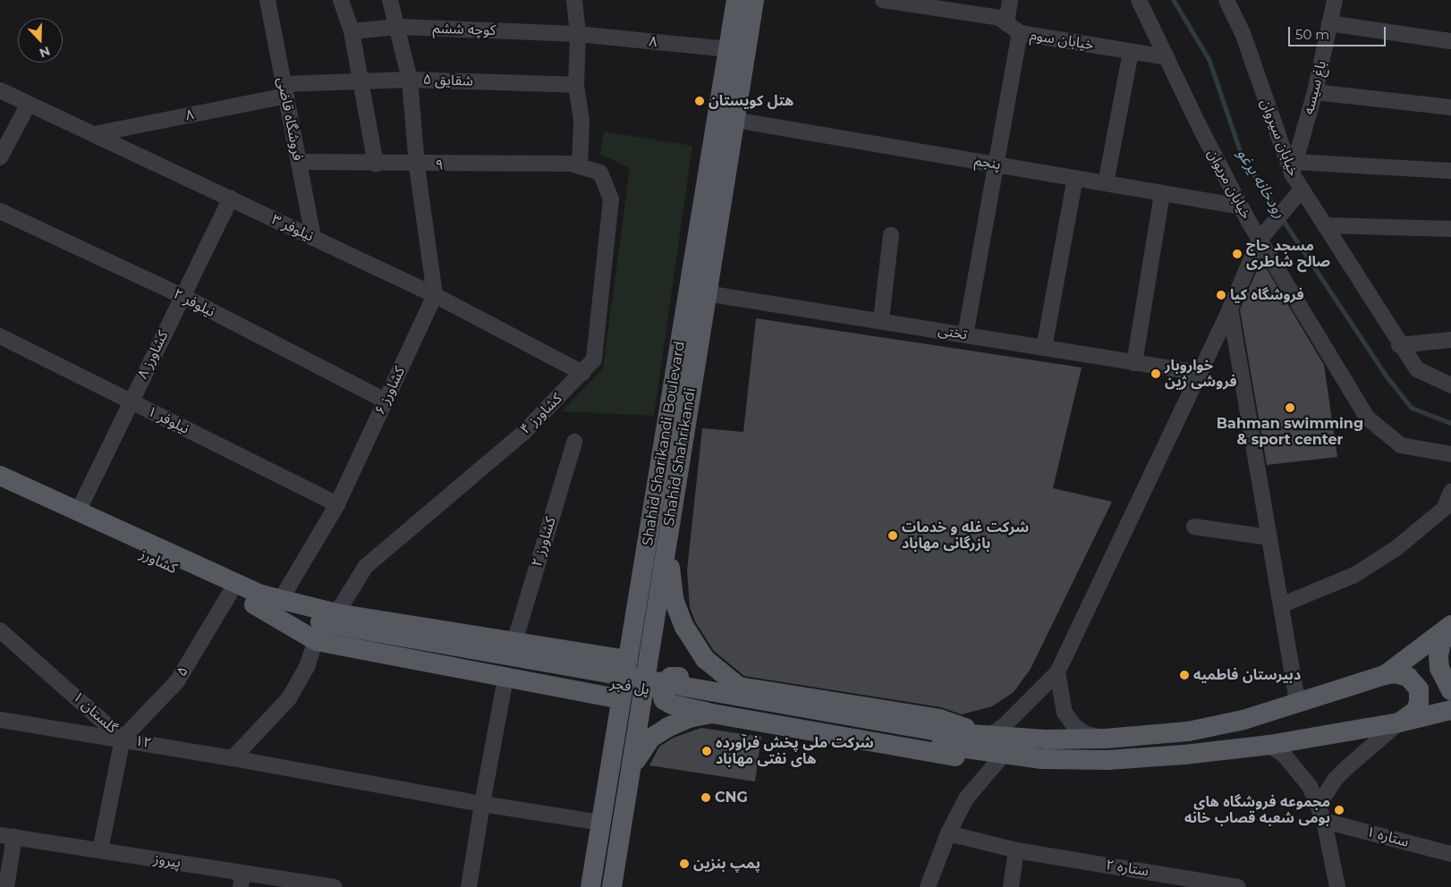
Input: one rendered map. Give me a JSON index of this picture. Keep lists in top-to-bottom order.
{
  "streets": {
    "main road": [
      "Shahid Sharikandi Boulevard",
      "Shahid Shahrikandi",
      "کشاورز",
      "پل فجر"
    ],
    "street": [
      "کوچه ششم",
      "خیابان سوم",
      "۸",
      "شقایق ۵",
      "باغ سیسه",
      "فروشگاه قاضی",
      "خیابان سیروان",
      "پنجم",
      "۹",
      "خیابان مریوان",
      "نیلوفر ۳",
      "نیلوفر ۲",
      "تختی",
      "کشاورز ۸",
      "کشاورز ۶",
      "کشاورز ۴",
      "نیلوفر ۱",
      "کشاورز ۲",
      "۵",
      "گلستان ۱",
      "۱۲",
      "ستاره ۱",
      "پیروز",
      "ستاره ۲"
    ]
  },
  "crossings": [
    ["کوچه ششم", "۸"],
    ["خیابان سوم", "خیابان مریوان"],
    ["۸", "شقایق ۵"],
    ["۸", "فروشگاه قاضی"],
    ["۸", "نیلوفر ۳"],
    ["۸", "Shahid Sharikandi Boulevard"],
    ["شقایق ۵", "فروشگاه قاضی"],
    ["باغ سیسه", "خیابان سیروان"],
    ["فروشگاه قاضی", "۹"],
    ["فروشگاه قاضی", "نیلوفر ۳"],
    ["پنجم", "خیابان مریوان"],
    ["پنجم", "Shahid Shahrikandi"],
    ["۹", "کشاورز ۴"],
    ["نیلوفر ۳", "کشاورز ۸"],
    ["نیلوفر ۳", "کشاورز ۶"],
    ["نیلوفر ۳", "کشاورز ۴"],
    ["نیلوفر ۲", "کشاورز ۸"],
    ["نیلوفر ۲", "کشاورز ۶"],
    ["تختی", "Shahid Shahrikandi"],
    ["کشاورز ۸", "نیلوفر ۱"],
    ["کشاورز ۶", "نیلوفر ۱"],
    ["کشاورز ۶", "کشاورز"],
    ["کشاورز ۴", "کشاورز"],
    ["کشاورز ۴", "پل فجر"],
    ["کشاورز ۴", "۱۲"],
    ["Shahid Sharikandi Boulevard", "۱۲"],
    ["کشاورز", "۵"],
    ["کشاورز", "پل فجر"],
    ["۵", "گلستان ۱"],
    ["۵", "۱۲"],
    ["گلستان ۱", "۱۲"],
    ["گلستان ۱", "پیروز"]
  ],
  "water": ["رودخانه یرغو"],
  "places": [
    "هتل کویستان",
    "مسجد حاج صالح شاطری",
    "فروشگاه کیا",
    "خواروبار فروشی ژین",
    "Bahman swimming & sport center",
    "شرکت غله و خدمات بازرگانی مهاباد",
    "دبیرستان فاطمیه",
    "شرکت ملی پخش فرآورده های نفتی مهاباد",
    "CNG",
    "مجموعه فروشگاه های بومی شعبه قصاب خانه",
    "پمپ بنزین"
  ],
  "scale_bar": "50 m",
  "north": "bottom"
}
